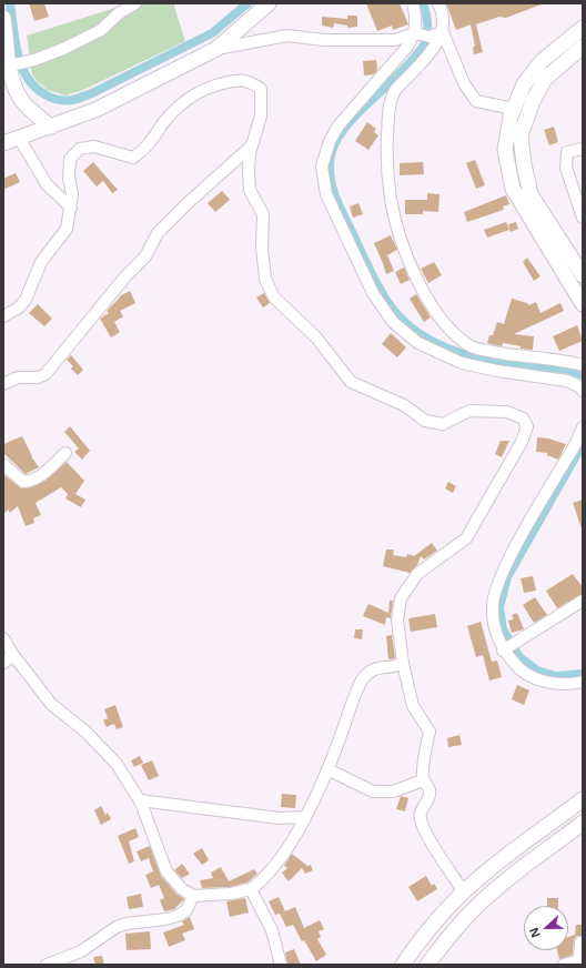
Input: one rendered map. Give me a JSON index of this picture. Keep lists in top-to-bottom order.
{
  "north": "left"
}
